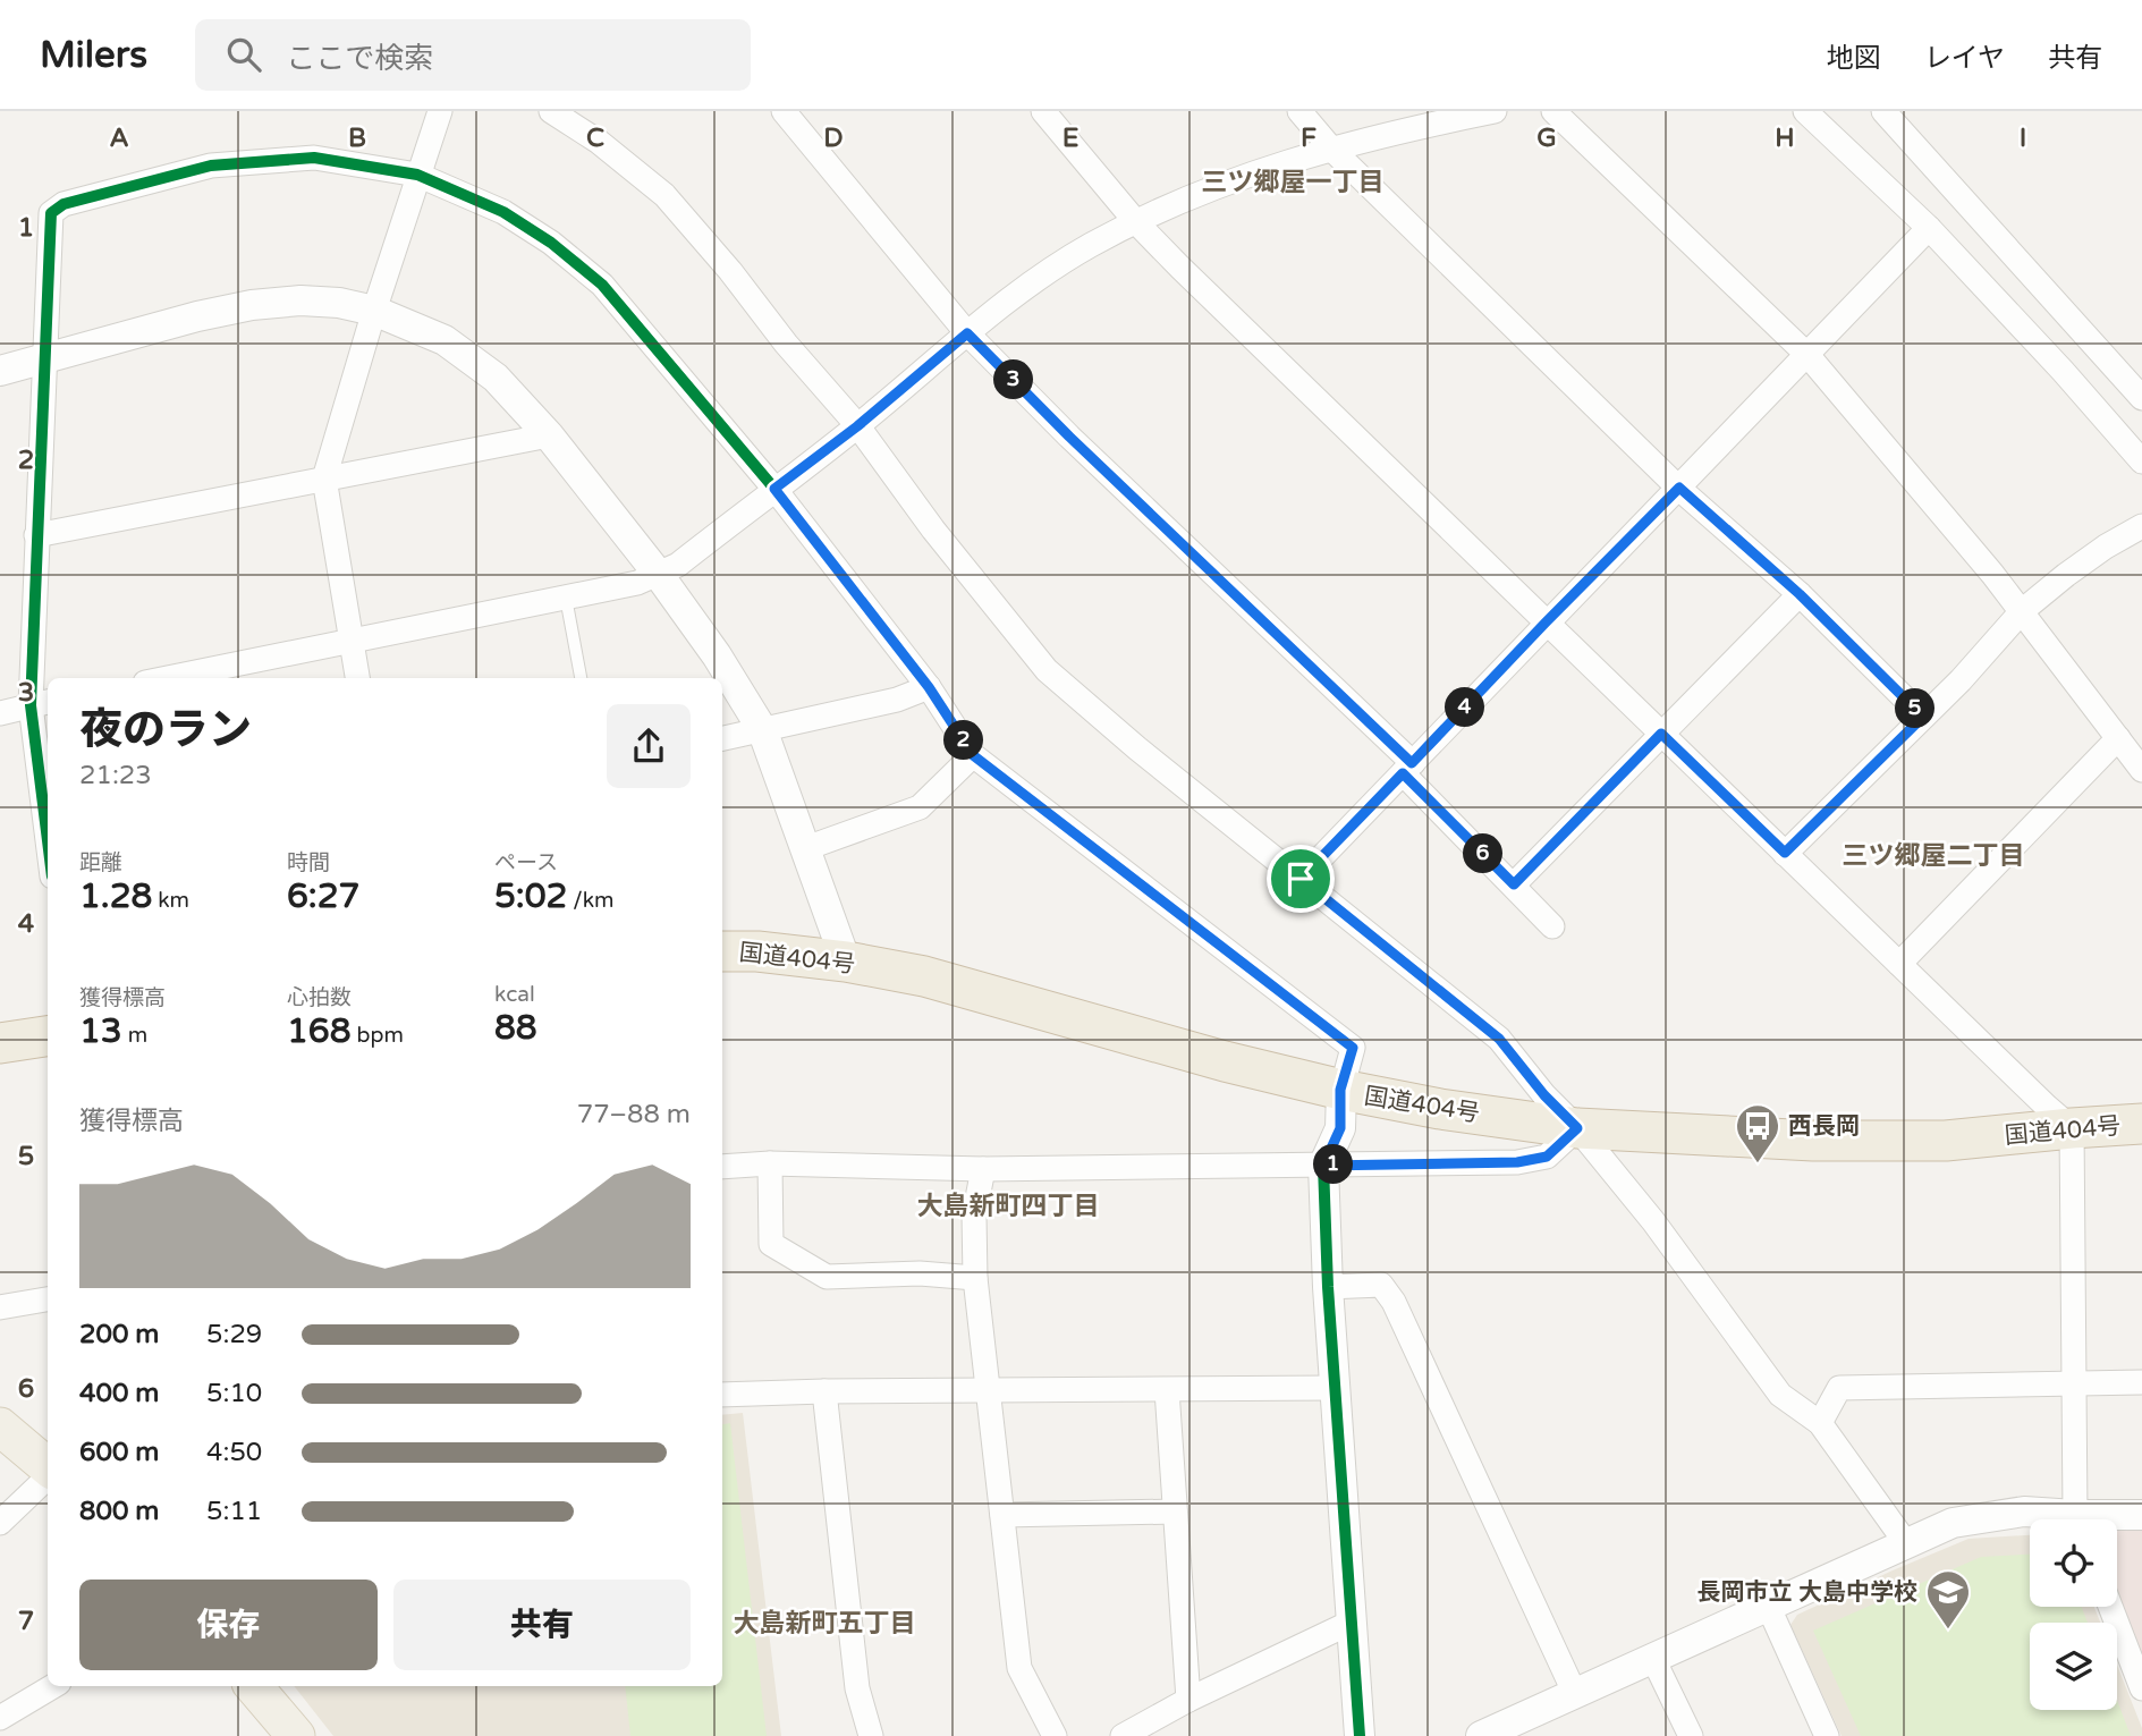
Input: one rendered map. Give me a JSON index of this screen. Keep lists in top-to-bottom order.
{
  "streets": {
    "highway": ["国道404号"]
  },
  "districts": [
    "三ツ郷屋一丁目",
    "三ツ郷屋二丁目",
    "大島新町四丁目",
    "大島新町五丁目"
  ],
  "places": {
    "bus stop": ["西長岡"],
    "school or university": ["長岡市立 大島中学校"]
  },
  "page": {
    "header": "Milers",
    "search": "ここで検索",
    "nav": ["地図", "レイヤ", "共有"],
    "pins": [
      "3",
      "4",
      "5",
      "2",
      "6",
      "1"
    ],
    "heading": ["夜のラン", "21:23"],
    "stats": [
      ["距離", "1.28 km"],
      ["時間", "6:27"],
      ["ペース", "5:02 /km"],
      ["獲得標高", "13 m"],
      ["心拍数", "168 bpm"],
      ["kcal", "88"]
    ],
    "chart": ["獲得標高", "77–88 m"],
    "list": [
      {
        "name": "200 m",
        "note": "5:29"
      },
      {
        "name": "400 m",
        "note": "5:10"
      },
      {
        "name": "600 m",
        "note": "4:50"
      },
      {
        "name": "800 m",
        "note": "5:11"
      }
    ],
    "buttons": ["保存", "共有"]
  },
  "grid": {
    "columns": [
      "A",
      "B",
      "C",
      "D",
      "E",
      "F",
      "G",
      "H",
      "I"
    ],
    "rows": [
      "1",
      "2",
      "3",
      "4",
      "5",
      "6",
      "7"
    ]
  }
}
